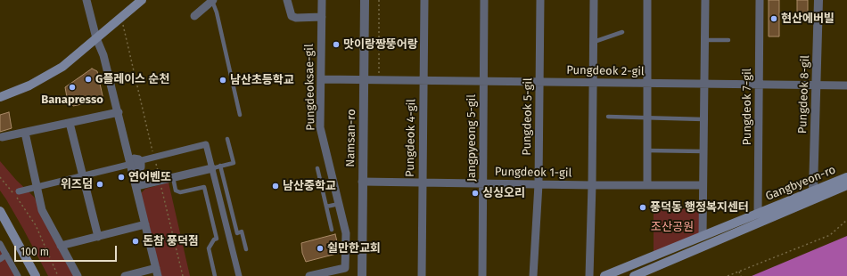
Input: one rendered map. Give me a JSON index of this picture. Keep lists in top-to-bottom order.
{
  "streets": {
    "main road": ["Gangbyeon-ro"],
    "street": [
      "Pungdeok 2-gil",
      "Pungdeoksae-gil",
      "Pungdeok 8-gil",
      "Pungdeok 7-gil",
      "Pungdeok 5-gil",
      "Namsan-ro",
      "Pungdeok 4-gil",
      "Jangpyeong 5-gil",
      "Pungdeok 1-gil"
    ]
  },
  "crossings": [
    ["Pungdeok 2-gil", "Pungdeoksae-gil"],
    ["Pungdeok 2-gil", "Pungdeok 8-gil"],
    ["Pungdeok 2-gil", "Pungdeok 7-gil"],
    ["Pungdeok 2-gil", "Pungdeok 5-gil"],
    ["Pungdeok 2-gil", "Namsan-ro"],
    ["Pungdeok 2-gil", "Pungdeok 4-gil"],
    ["Pungdeok 2-gil", "Jangpyeong 5-gil"],
    ["Pungdeok 8-gil", "Gangbyeon-ro"],
    ["Pungdeok 7-gil", "Gangbyeon-ro"],
    ["Pungdeok 5-gil", "Pungdeok 1-gil"],
    ["Namsan-ro", "Pungdeok 1-gil"],
    ["Pungdeok 4-gil", "Pungdeok 1-gil"],
    ["Jangpyeong 5-gil", "Pungdeok 1-gil"]
  ],
  "parks": ["조산공원"],
  "places": [
    "현산에버빌",
    "맛이랑짱뚱어랑",
    "G플레이스 순천",
    "남산초등학교",
    "Banapresso",
    "연어벤또",
    "위즈덤",
    "남산중학교",
    "싱싱오리",
    "풍덕동 행정복지센터",
    "돈참 풍덕점",
    "쉴만한교회"
  ],
  "scale_bar": "100 m"
}
